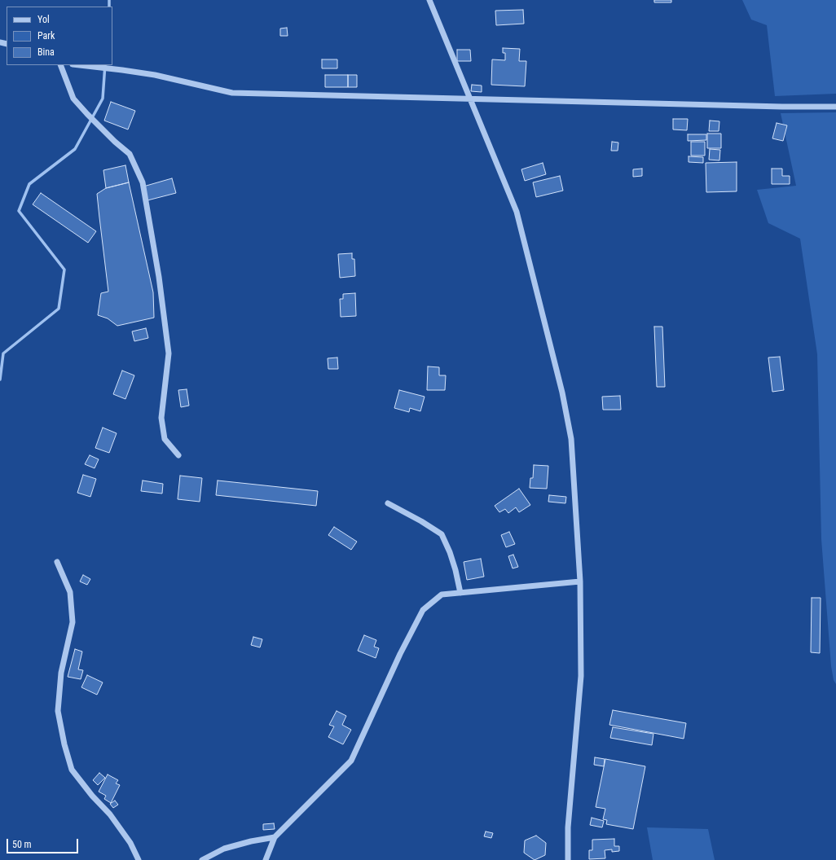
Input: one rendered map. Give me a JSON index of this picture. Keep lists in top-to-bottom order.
{
  "legend": ["Yol", "Park", "Bina"],
  "scale_bar": "50 m"
}
